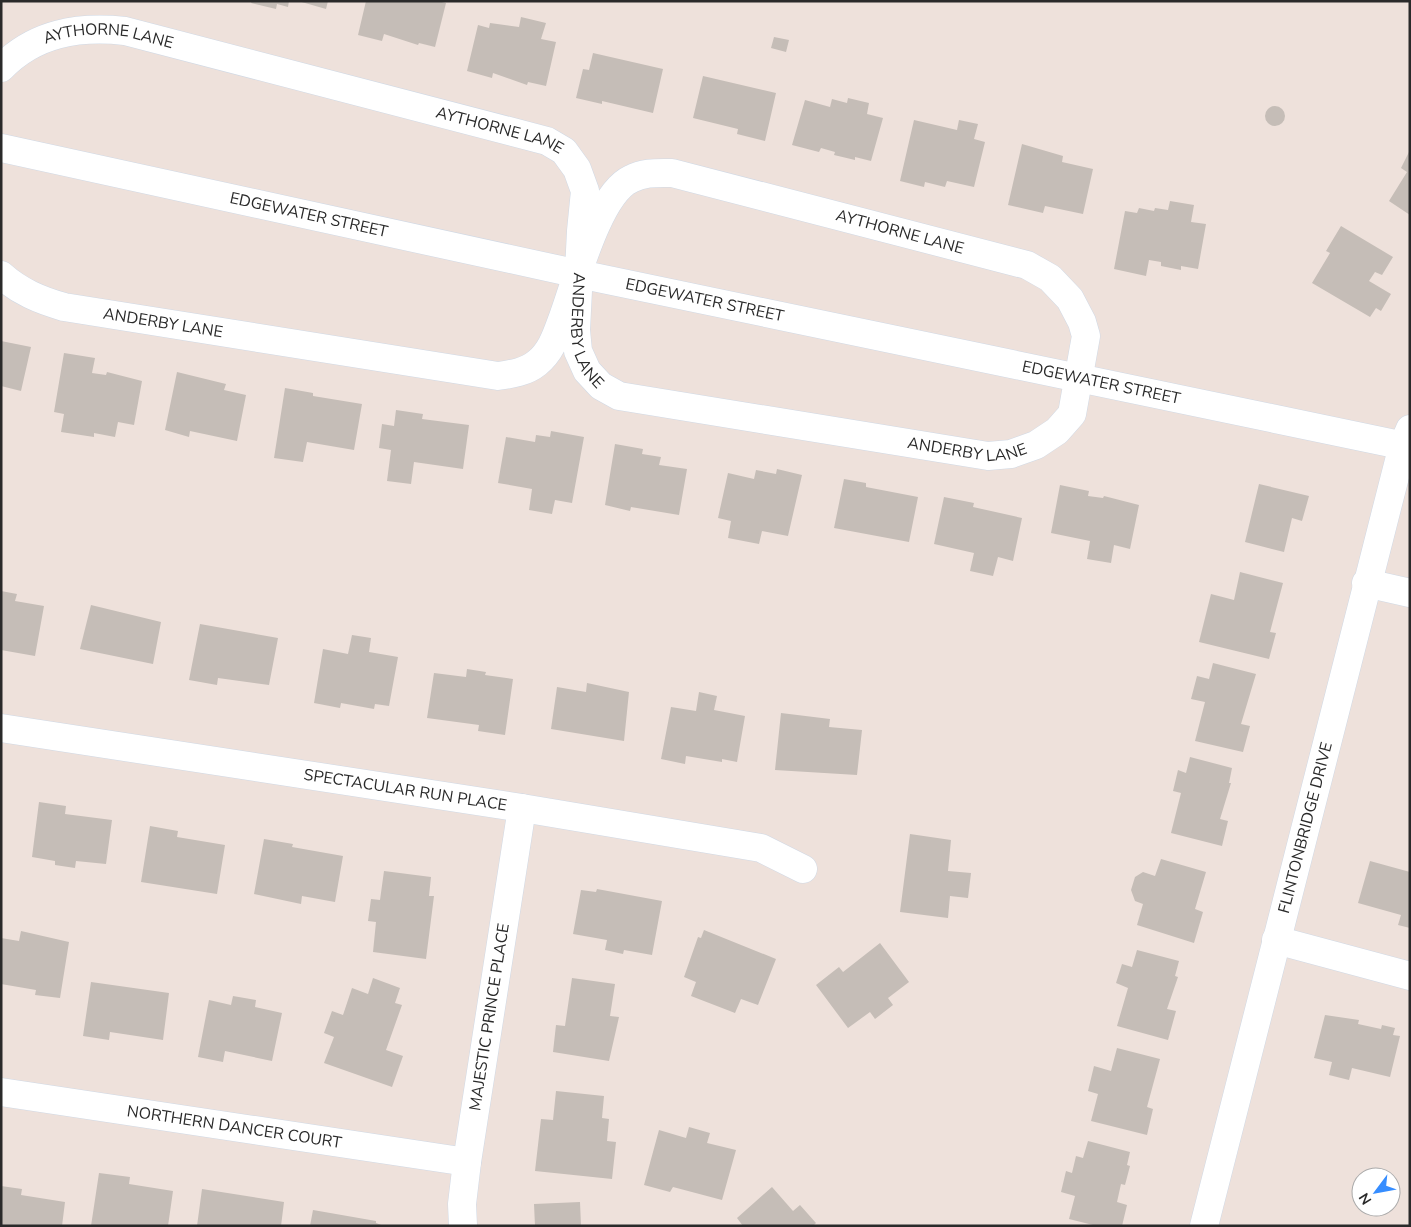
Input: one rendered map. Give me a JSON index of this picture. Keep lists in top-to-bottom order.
{
  "streets": {
    "street": [
      "AYTHORNE LANE",
      "EDGEWATER STREET",
      "ANDERBY LANE",
      "SPECTACULAR RUN PLACE",
      "FLINTONBRIDGE DRIVE",
      "MAJESTIC PRINCE PLACE",
      "NORTHERN DANCER COURT"
    ]
  },
  "crossings": [
    ["AYTHORNE LANE", "EDGEWATER STREET"],
    ["AYTHORNE LANE", "ANDERBY LANE"],
    ["EDGEWATER STREET", "ANDERBY LANE"],
    ["EDGEWATER STREET", "FLINTONBRIDGE DRIVE"],
    ["SPECTACULAR RUN PLACE", "MAJESTIC PRINCE PLACE"],
    ["MAJESTIC PRINCE PLACE", "NORTHERN DANCER COURT"]
  ],
  "north": "bottom left"
}
